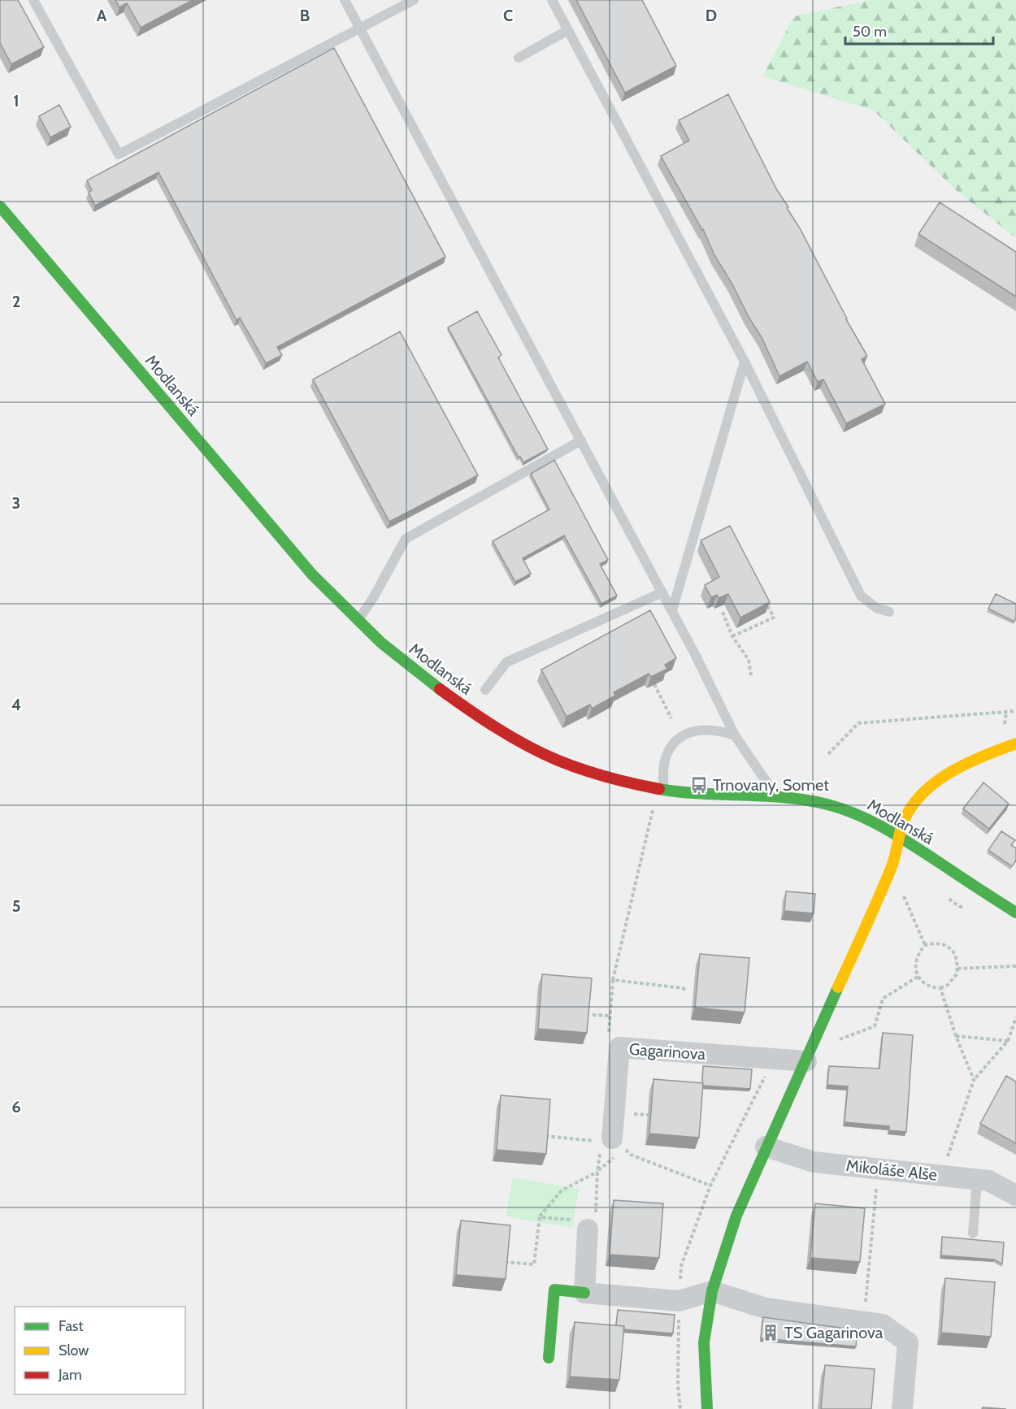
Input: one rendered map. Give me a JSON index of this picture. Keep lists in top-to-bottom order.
{
  "streets": {
    "street": ["Modlanská", "Gagarinova", "Mikoláše Alše"]
  },
  "places": {
    "bus stop": ["Trnovany, Somet"],
    "building": ["TS Gagarinova"]
  },
  "legend": ["Fast", "Slow", "Jam"],
  "scale_bar": "50 m",
  "grid": {
    "columns": [
      "A",
      "B",
      "C",
      "D"
    ],
    "rows": [
      "1",
      "2",
      "3",
      "4",
      "5",
      "6"
    ]
  }
}
